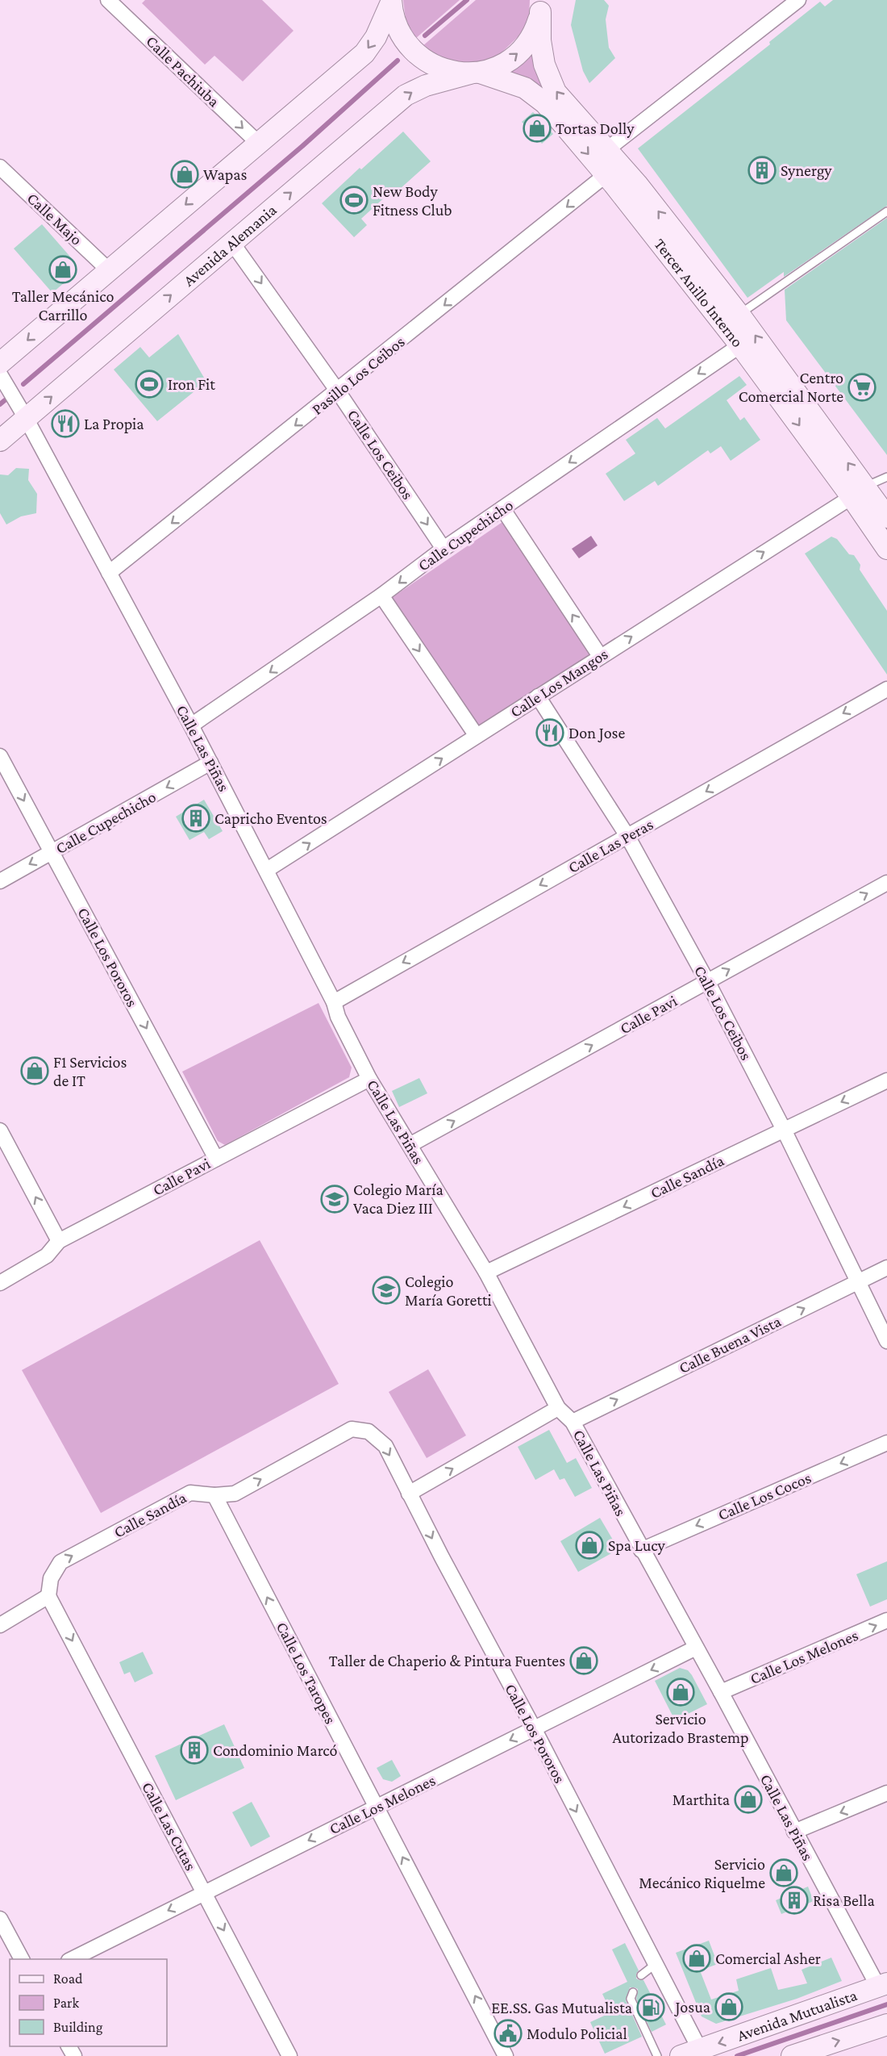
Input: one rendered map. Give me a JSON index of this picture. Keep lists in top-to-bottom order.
{
  "streets": {
    "main road": ["Avenida Alemania", "Tercer Anillo Interno", "Avenida Mutualista"],
    "street": [
      "Calle Pachiuba",
      "Calle Majo",
      "Pasillo Los Ceibos",
      "Calle Los Ceibos",
      "Calle Cupechicho",
      "Calle Los Mangos",
      "Calle Las Piñas",
      "Calle Las Peras",
      "Calle Los Pororos",
      "Calle Pavi",
      "Calle Sandía",
      "Calle Buena Vista",
      "Calle Los Cocos",
      "Calle Los Melones",
      "Calle Los Taropes",
      "Calle Las Cutas"
    ]
  },
  "crossings": [
    ["Avenida Alemania", "Tercer Anillo Interno"],
    ["Avenida Alemania", "Calle Los Ceibos"],
    ["Avenida Alemania", "Calle Las Piñas"],
    ["Tercer Anillo Interno", "Pasillo Los Ceibos"],
    ["Tercer Anillo Interno", "Calle Cupechicho"],
    ["Tercer Anillo Interno", "Calle Los Mangos"],
    ["Pasillo Los Ceibos", "Calle Los Ceibos"],
    ["Pasillo Los Ceibos", "Calle Las Piñas"],
    ["Calle Los Ceibos", "Calle Cupechicho"],
    ["Calle Los Ceibos", "Calle Los Mangos"],
    ["Calle Los Ceibos", "Calle Las Peras"],
    ["Calle Los Ceibos", "Calle Pavi"],
    ["Calle Los Ceibos", "Calle Sandía"],
    ["Calle Los Ceibos", "Calle Buena Vista"],
    ["Calle Cupechicho", "Calle Las Piñas"],
    ["Calle Cupechicho", "Calle Los Pororos"],
    ["Calle Los Mangos", "Calle Las Piñas"],
    ["Calle Las Piñas", "Calle Las Peras"],
    ["Calle Las Piñas", "Calle Pavi"],
    ["Calle Las Piñas", "Calle Sandía"],
    ["Calle Las Piñas", "Calle Buena Vista"],
    ["Calle Las Piñas", "Calle Los Cocos"],
    ["Calle Las Piñas", "Calle Los Melones"],
    ["Calle Las Piñas", "Avenida Mutualista"],
    ["Calle Los Pororos", "Calle Pavi"],
    ["Calle Los Pororos", "Calle Sandía"],
    ["Calle Los Pororos", "Calle Los Melones"],
    ["Calle Los Pororos", "Avenida Mutualista"],
    ["Calle Sandía", "Calle Los Taropes"],
    ["Calle Sandía", "Calle Las Cutas"],
    ["Calle Los Melones", "Calle Los Taropes"],
    ["Calle Los Melones", "Calle Las Cutas"]
  ],
  "one_way": [
    "Calle Pachiuba",
    "Pasillo Los Ceibos",
    "Calle Cupechicho",
    "Calle Los Mangos",
    "Calle Las Peras",
    "Calle Los Pororos",
    "Calle Pavi",
    "Calle Buena Vista",
    "Calle Los Cocos",
    "Calle Los Taropes",
    "Calle Las Cutas"
  ],
  "places": {
    "shop": [
      "Tortas Dolly",
      "Wapas",
      "Taller Mecánico Carrillo",
      "F1 Servicios de IT",
      "Spa Lucy",
      "Taller de Chaperio & Pintura Fuentes",
      "Servicio Autorizado Brastemp",
      "Marthita",
      "Servicio Mecánico Riquelme",
      "Comercial Asher",
      "Josua"
    ],
    "building": [
      "Synergy",
      "Capricho Eventos",
      "Condominio Marcó",
      "Risa Bella"
    ],
    "sports": ["New Body Fitness Club", "Iron Fit"],
    "supermarket": ["Centro Comercial Norte"],
    "restaurant": ["La Propia", "Don Jose"],
    "school or university": ["Colegio María Vaca Diez III", "Colegio María Goretti"],
    "fuel station": ["EE.SS. Gas Mutualista"],
    "public building": ["Modulo Policial"]
  },
  "legend": ["Road", "Park", "Building"]
}
